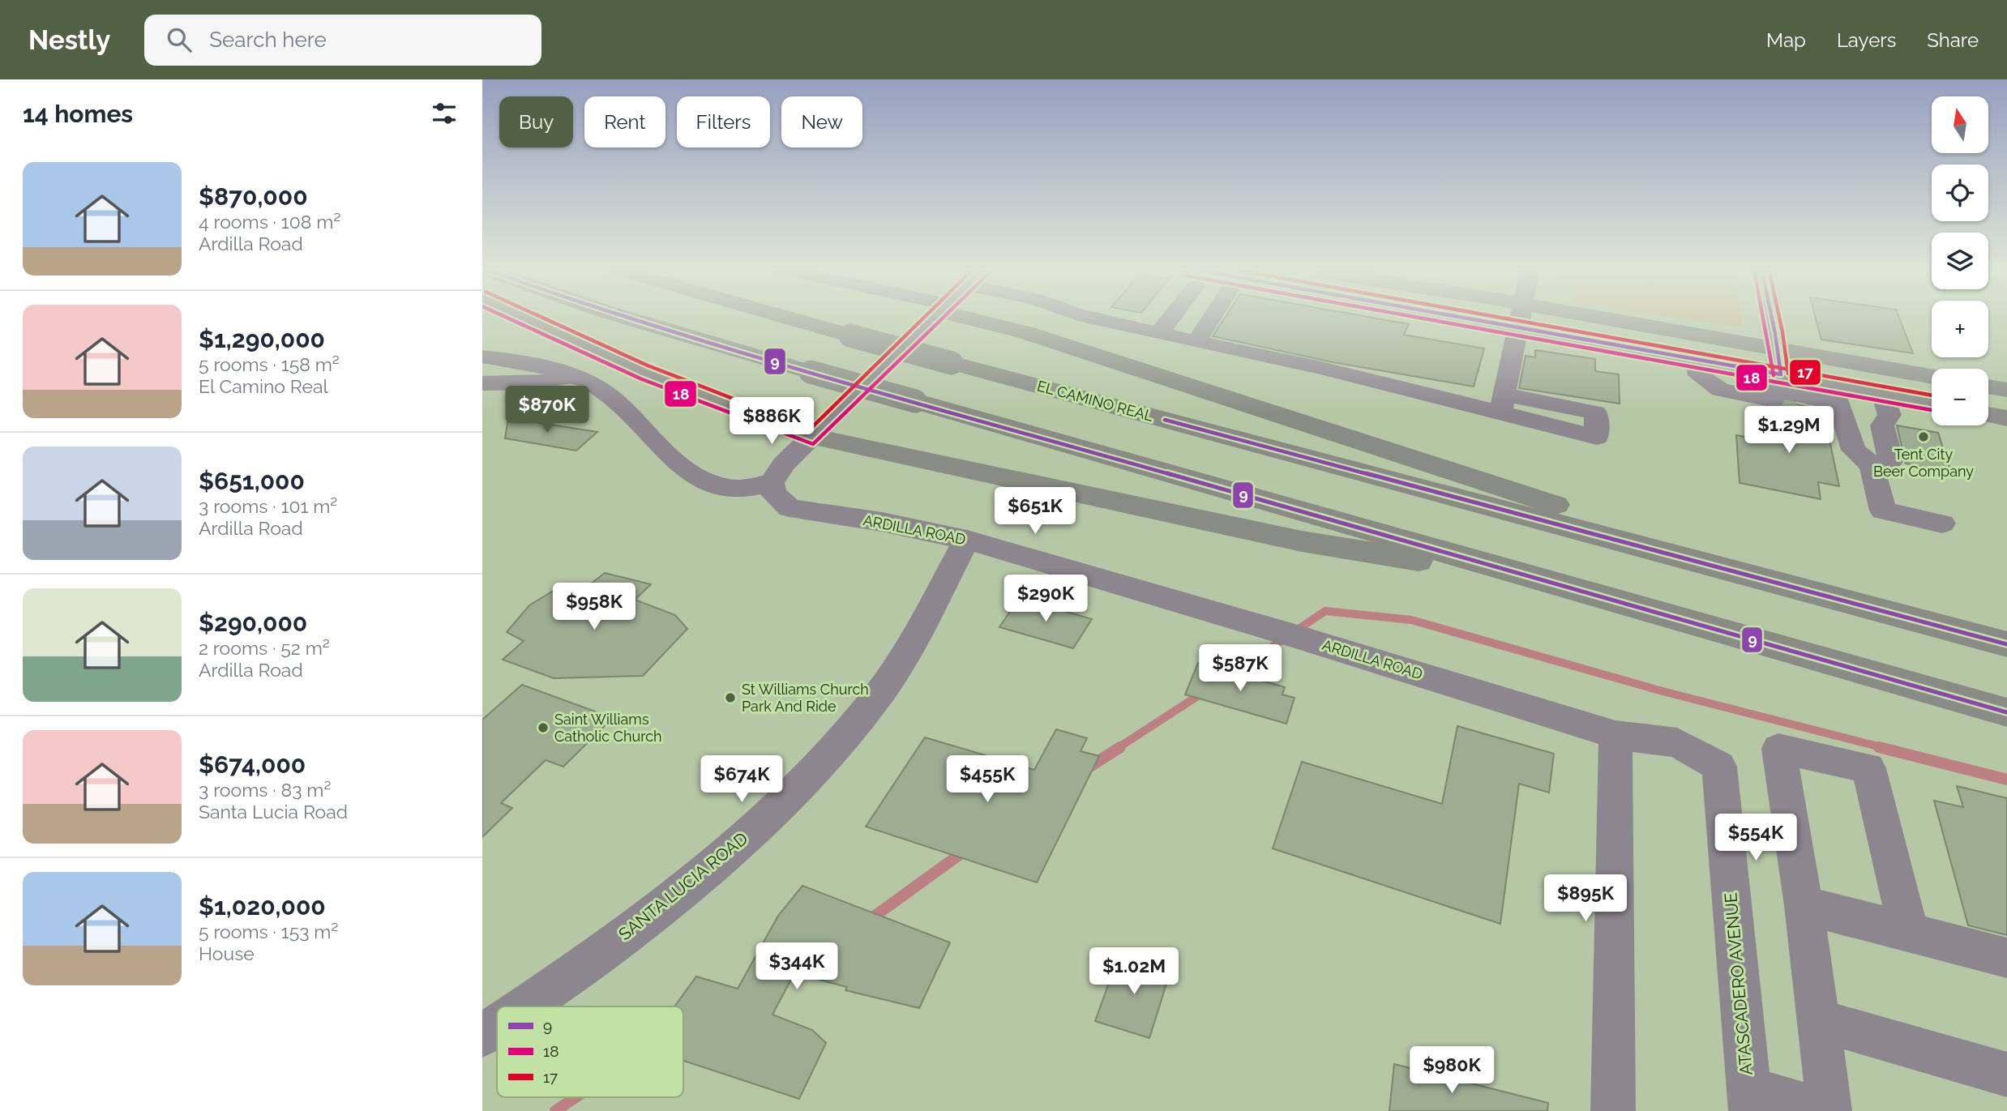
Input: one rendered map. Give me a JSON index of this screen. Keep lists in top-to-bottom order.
{
  "streets": {
    "highway": ["EL CAMINO REAL"],
    "street": ["ARDILLA ROAD", "SANTA LUCIA ROAD", "ATASCADERO AVENUE"]
  },
  "crossings": [
    ["ARDILLA ROAD", "SANTA LUCIA ROAD"],
    ["ARDILLA ROAD", "ATASCADERO AVENUE"]
  ],
  "places": ["Tent City Beer Company", "St Williams Church Park And Ride", "Saint Williams Catholic Church"],
  "lines": ["transit line 9", "transit line 18", "transit line 17"],
  "legend": ["9", "18", "17"],
  "north": "top",
  "page": {
    "header": "Nestly",
    "search": "Search here",
    "nav": ["Map", "Layers", "Share"],
    "heading": "14 homes",
    "map_buttons": ["+", "−"],
    "chip": [
      "Buy",
      "Rent",
      "Filters",
      "New"
    ],
    "list": [
      {
        "name": "$870,000",
        "note": "4 rooms · 108 m² · Ardilla Road"
      },
      {
        "name": "$1,290,000",
        "note": "5 rooms · 158 m² · El Camino Real"
      },
      {
        "name": "$651,000",
        "note": "3 rooms · 101 m² · Ardilla Road"
      },
      {
        "name": "$290,000",
        "note": "2 rooms · 52 m² · Ardilla Road"
      },
      {
        "name": "$674,000",
        "note": "3 rooms · 83 m² · Santa Lucia Road"
      },
      {
        "name": "$1,020,000",
        "note": "5 rooms · 153 m² · House"
      }
    ],
    "price": [
      "$870K",
      "$886K",
      "$1.29M",
      "$651K",
      "$290K",
      "$958K",
      "$587K",
      "$674K",
      "$455K",
      "$554K",
      "$895K",
      "$344K",
      "$1.02M",
      "$980K"
    ]
  }
}
